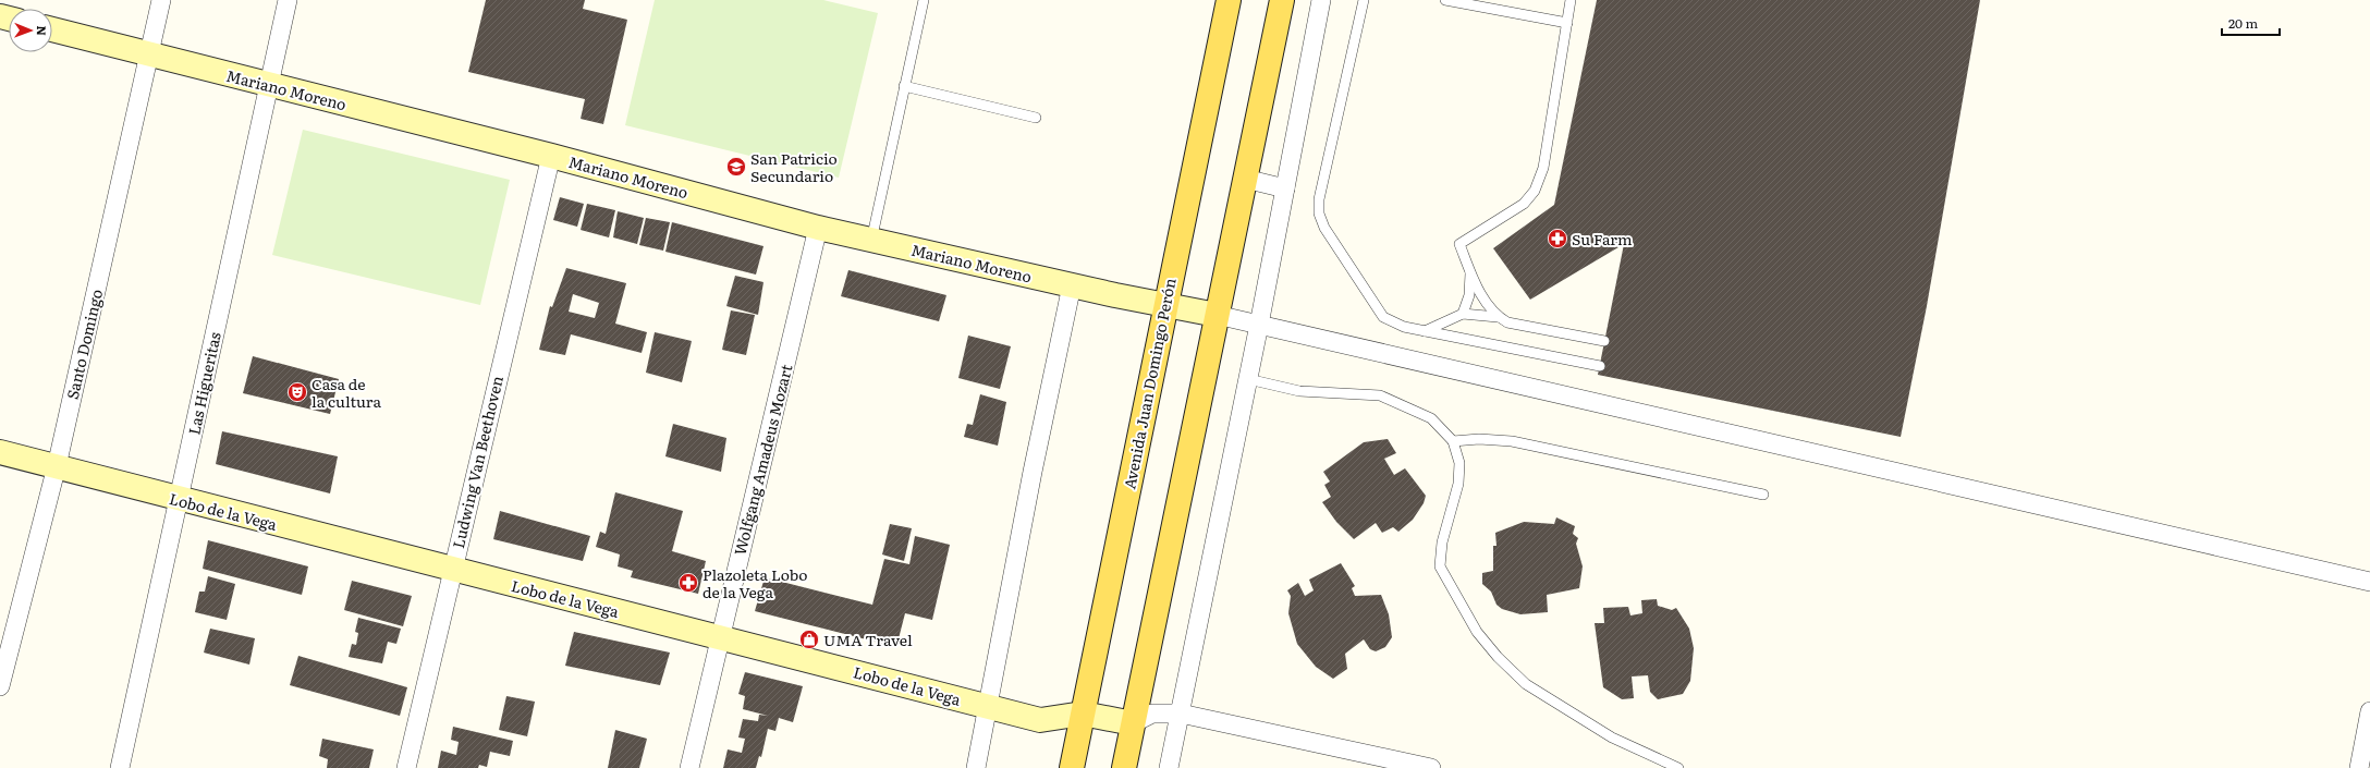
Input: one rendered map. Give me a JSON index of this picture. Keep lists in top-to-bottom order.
{
  "streets": {
    "main road": ["Avenida Juan Domingo Perón"],
    "street": [
      "Mariano Moreno",
      "Santo Domingo",
      "Las Higueritas",
      "Wolfgang Amadeus Mozart",
      "Ludwing Van Beethoven",
      "Lobo de la Vega"
    ]
  },
  "crossings": [
    ["Mariano Moreno", "Santo Domingo"],
    ["Mariano Moreno", "Las Higueritas"],
    ["Mariano Moreno", "Avenida Juan Domingo Perón"],
    ["Mariano Moreno", "Wolfgang Amadeus Mozart"],
    ["Mariano Moreno", "Ludwing Van Beethoven"],
    ["Santo Domingo", "Lobo de la Vega"],
    ["Las Higueritas", "Lobo de la Vega"],
    ["Avenida Juan Domingo Perón", "Lobo de la Vega"],
    ["Wolfgang Amadeus Mozart", "Lobo de la Vega"],
    ["Ludwing Van Beethoven", "Lobo de la Vega"]
  ],
  "places": {
    "school or university": ["San Patricio Secundario"],
    "pharmacy": ["Su Farm", "Plazoleta Lobo de la Vega"],
    "theatre": ["Casa de la cultura"],
    "shop": ["UMA Travel"]
  },
  "scale_bar": "20 m",
  "north": "right"
}
